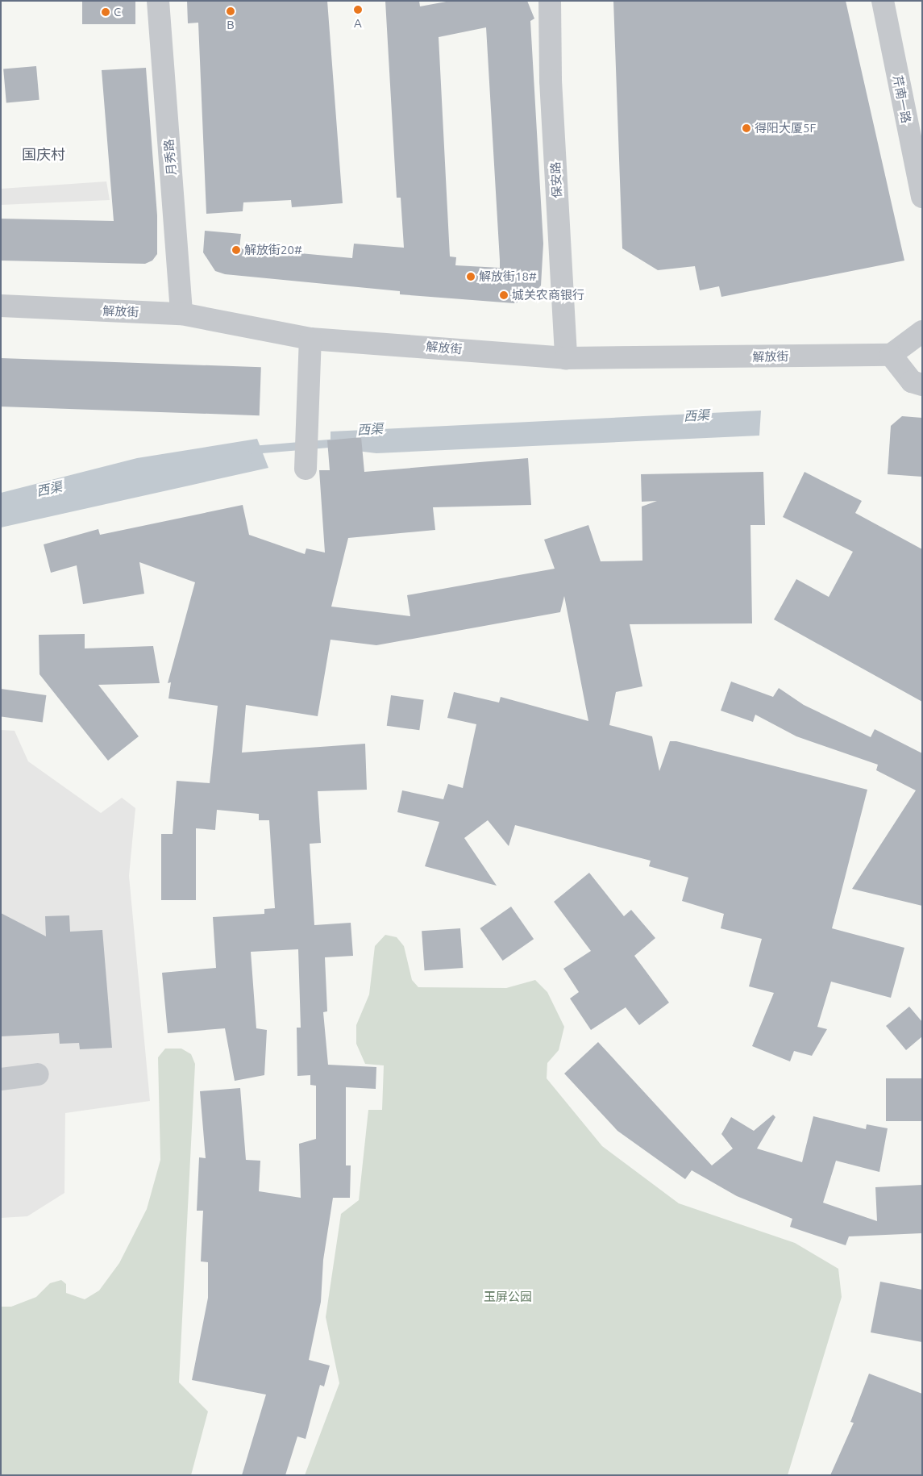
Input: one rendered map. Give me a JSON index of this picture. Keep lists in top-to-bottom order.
{
  "streets": {
    "street": [
      "芹南一路",
      "月秀路",
      "保安路",
      "解放街"
    ]
  },
  "crossings": [
    ["月秀路", "解放街"],
    ["保安路", "解放街"]
  ],
  "districts": ["国庆村"],
  "water": ["西渠"],
  "parks": ["玉屏公园"],
  "places": [
    "A",
    "B",
    "C",
    "得阳大厦5F",
    "解放街20#",
    "解放街18#",
    "城关农商银行"
  ]
}
